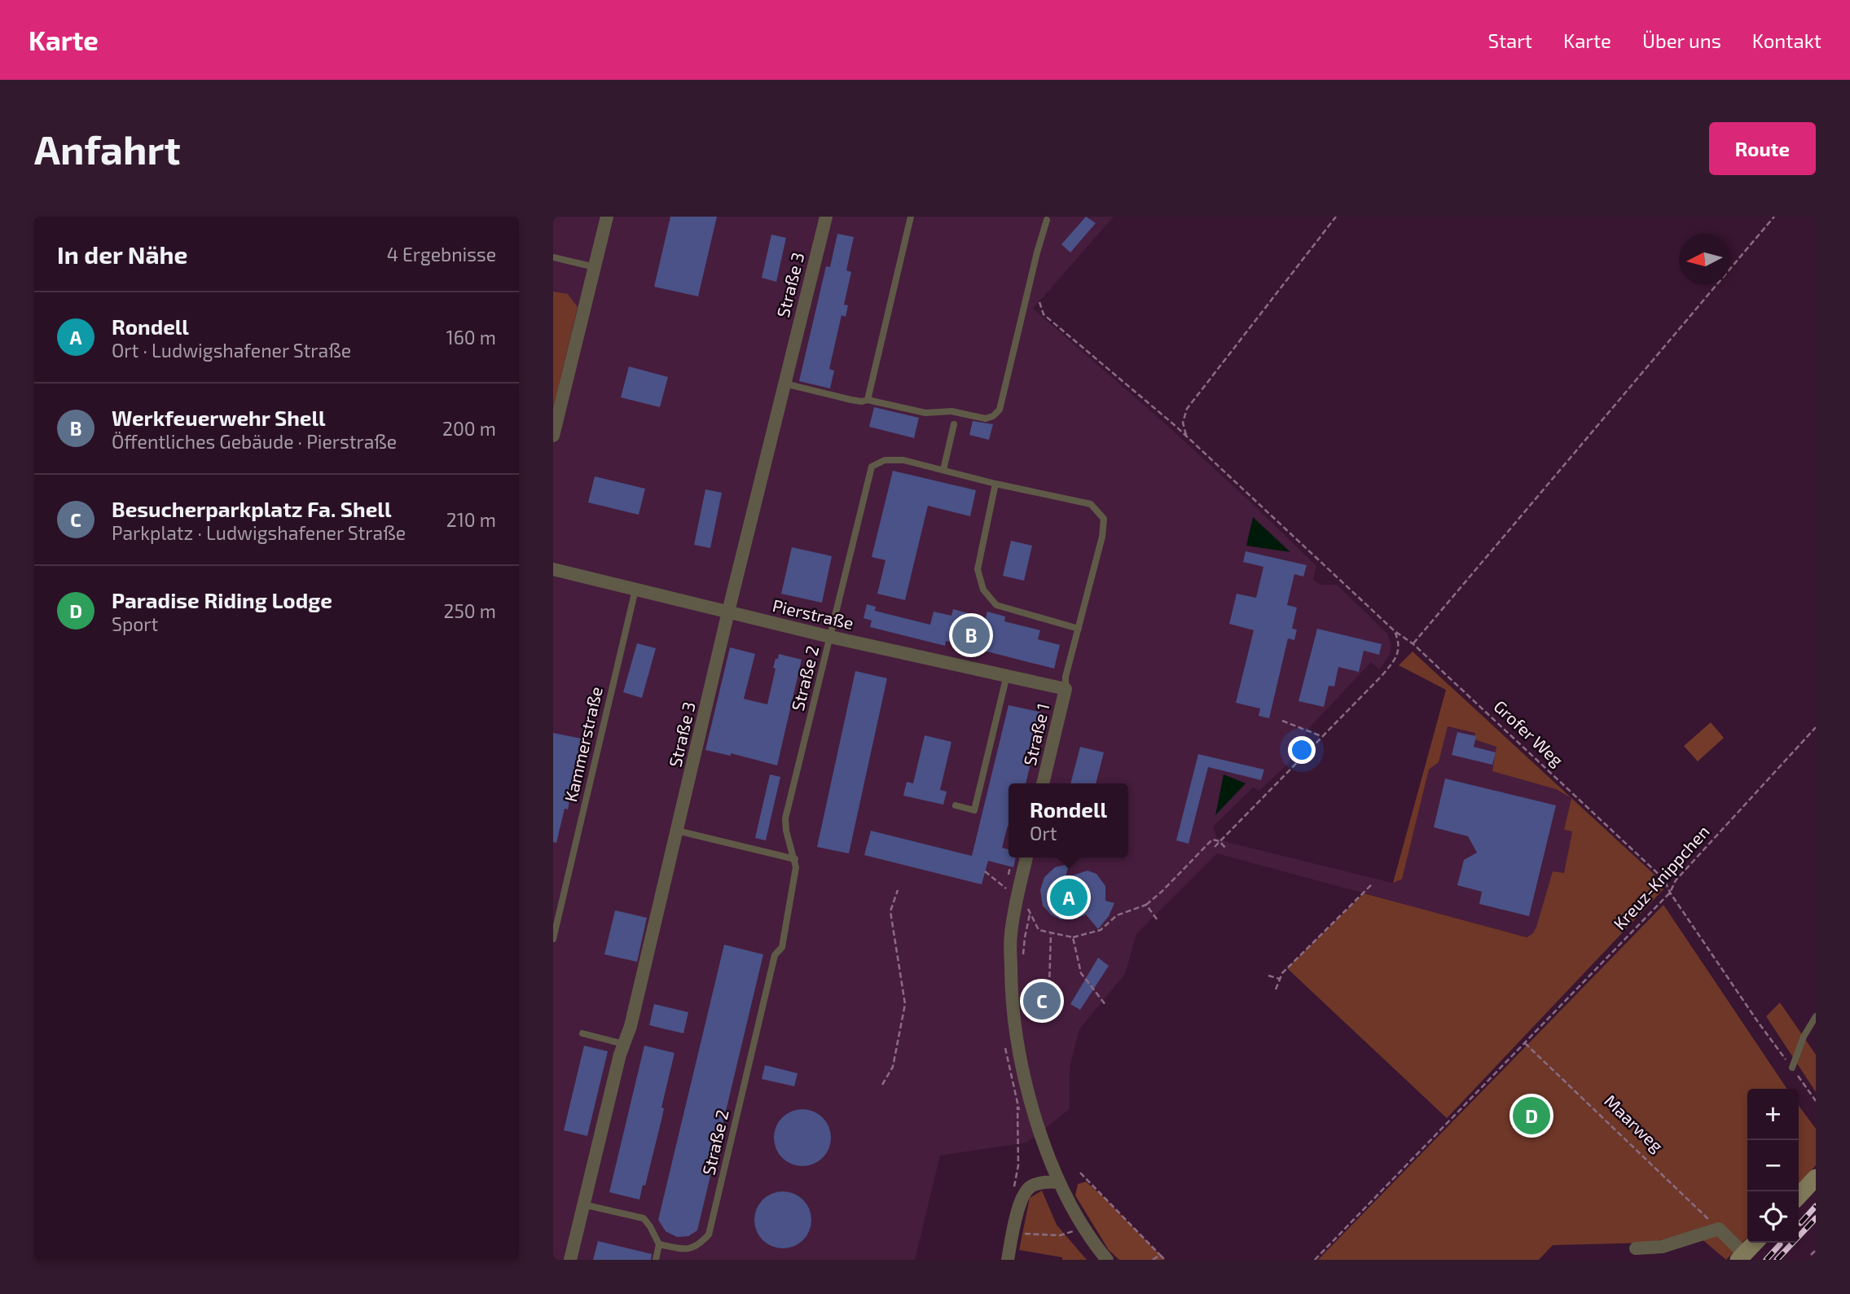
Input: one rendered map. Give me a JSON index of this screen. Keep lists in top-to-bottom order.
{
  "streets": {
    "street": ["Straße 3", "Pierstraße", "Straße 1"],
    "lane": ["Straße 2", "Kammerstraße"],
    "path": ["Grofer Weg", "Kreuz-Knippchen", "Maarweg"]
  },
  "crossings": [
    ["Straße 3", "Pierstraße"],
    ["Pierstraße", "Straße 2"],
    ["Pierstraße", "Straße 1"],
    ["Pierstraße", "Kammerstraße"],
    ["Straße 2", "Straße 1"],
    ["Grofer Weg", "Kreuz-Knippchen"],
    ["Kreuz-Knippchen", "Maarweg"]
  ],
  "north": "left",
  "page": {
    "header": "Karte",
    "nav": [
      "Start",
      "Karte",
      "Über uns",
      "Kontakt"
    ],
    "buttons": "Route",
    "title": "Anfahrt",
    "heading": ["In der Nähe", "4 Ergebnisse"],
    "list": [
      {
        "mark": "A",
        "name": "Rondell",
        "note": "Ort · Ludwigshafener Straße",
        "value": "160 m"
      },
      {
        "mark": "B",
        "name": "Werkfeuerwehr Shell",
        "note": "Öffentliches Gebäude · Pierstraße",
        "value": "200 m"
      },
      {
        "mark": "C",
        "name": "Besucherparkplatz Fa. Shell",
        "note": "Parkplatz · Ludwigshafener Straße",
        "value": "210 m"
      },
      {
        "mark": "D",
        "name": "Paradise Riding Lodge",
        "note": "Sport",
        "value": "250 m"
      }
    ],
    "pins": [
      "B",
      "A",
      "C",
      "D"
    ],
    "popup": ["Rondell", "Ort"],
    "map_buttons": ["+", "−"]
  }
}
